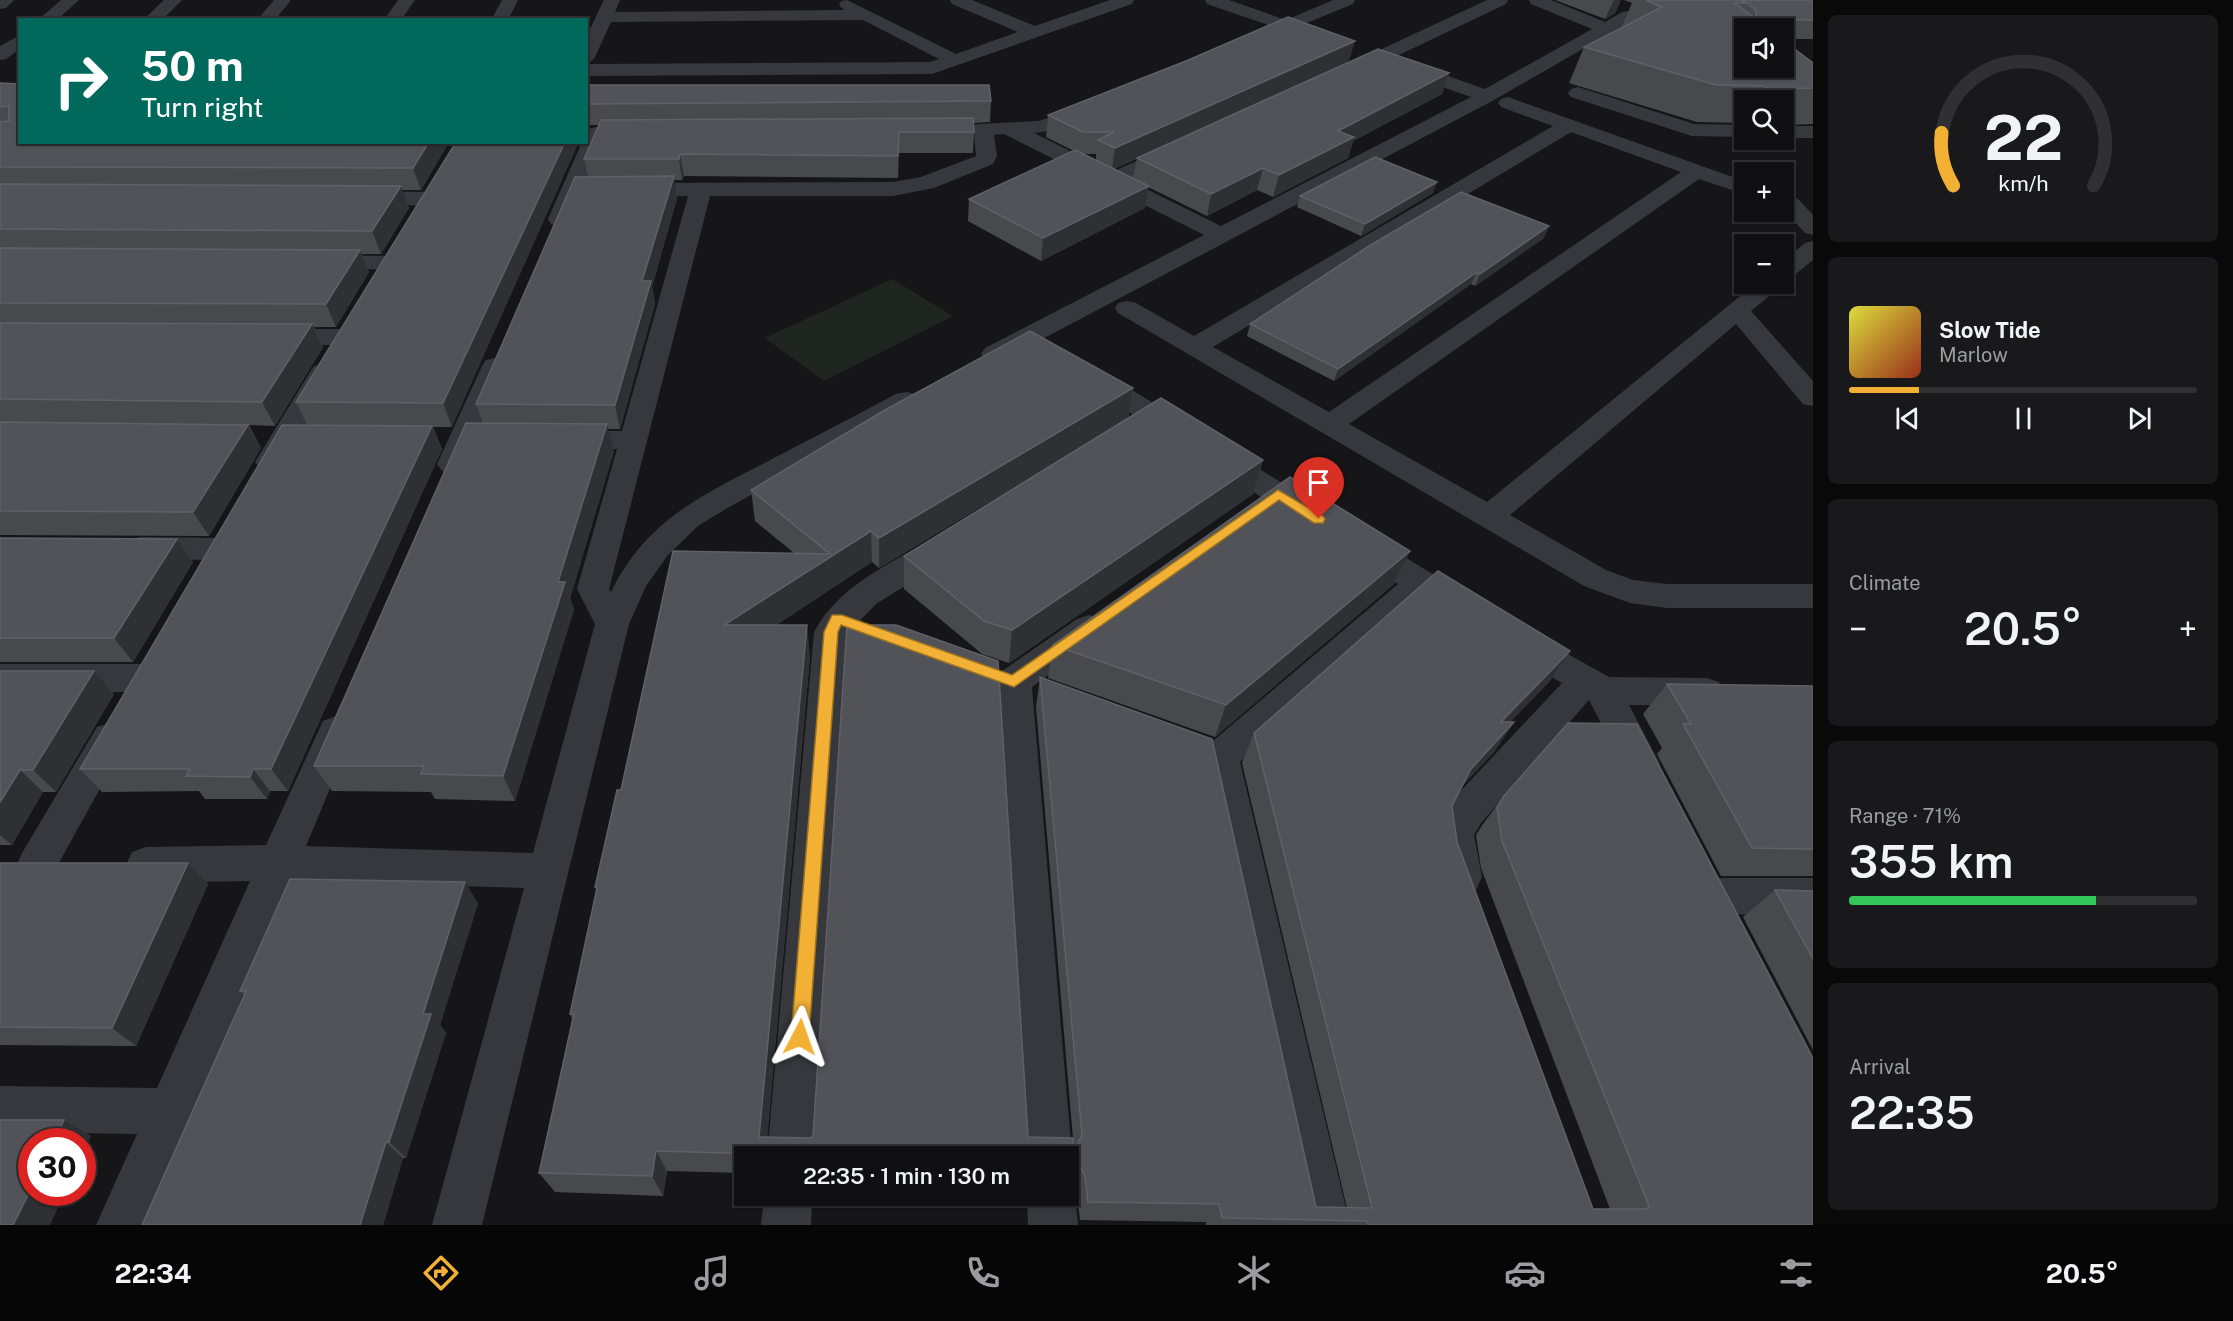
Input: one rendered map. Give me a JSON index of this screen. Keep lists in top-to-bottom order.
{
  "page": {
    "map_buttons": ["+", "−"],
    "turn": ["50 m", "Turn right"],
    "song": ["Slow Tide", "Marlow"],
    "tile": [
      "Climate",
      ["Range · 71%", "355 km"],
      ["Arrival", "22:35"]
    ],
    "heat": ["−", "20.5°", "+"],
    "limit": "30",
    "trip": "22:35 · 1 min · 130 m",
    "tabs": ["22:34", "20.5°"],
    "gauge": ["22", "km/h"]
  }
}
